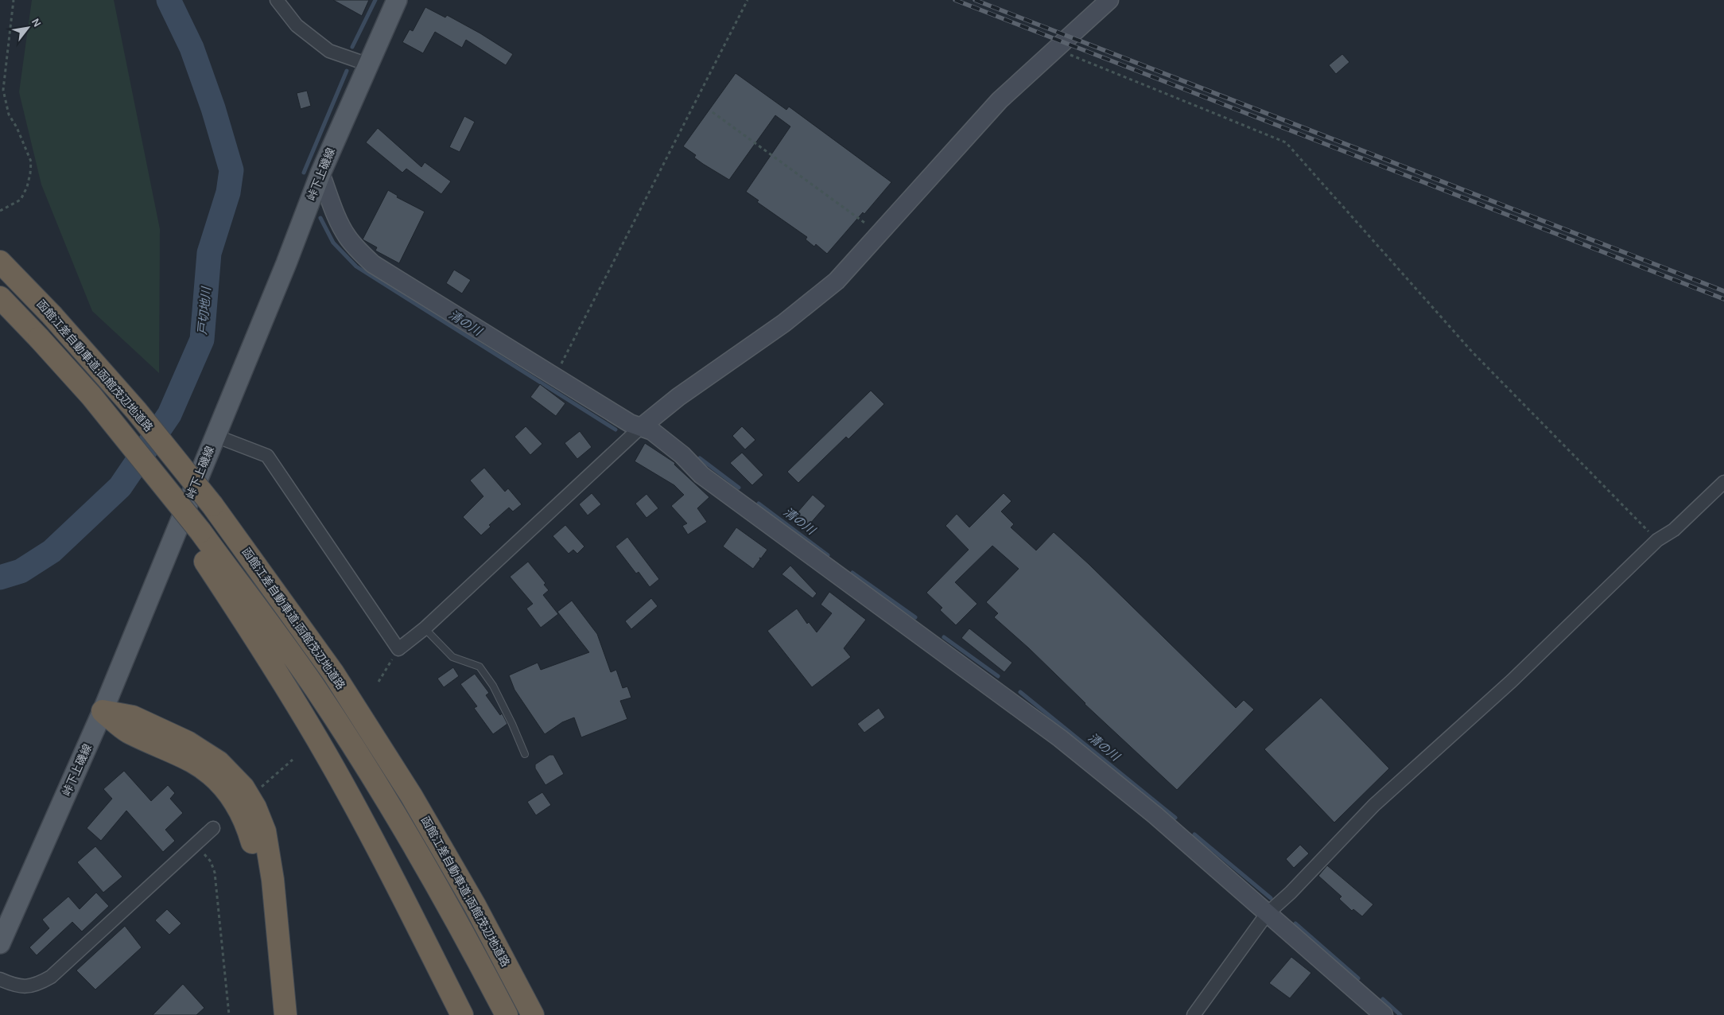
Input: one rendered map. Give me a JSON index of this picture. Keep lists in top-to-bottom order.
{
  "streets": {
    "highway": ["函館江差自動車道;函館茂辺地道路"],
    "main road": ["峠下上磯線"]
  },
  "water": ["戸切地川", "清の川"],
  "north": "top right"
}
